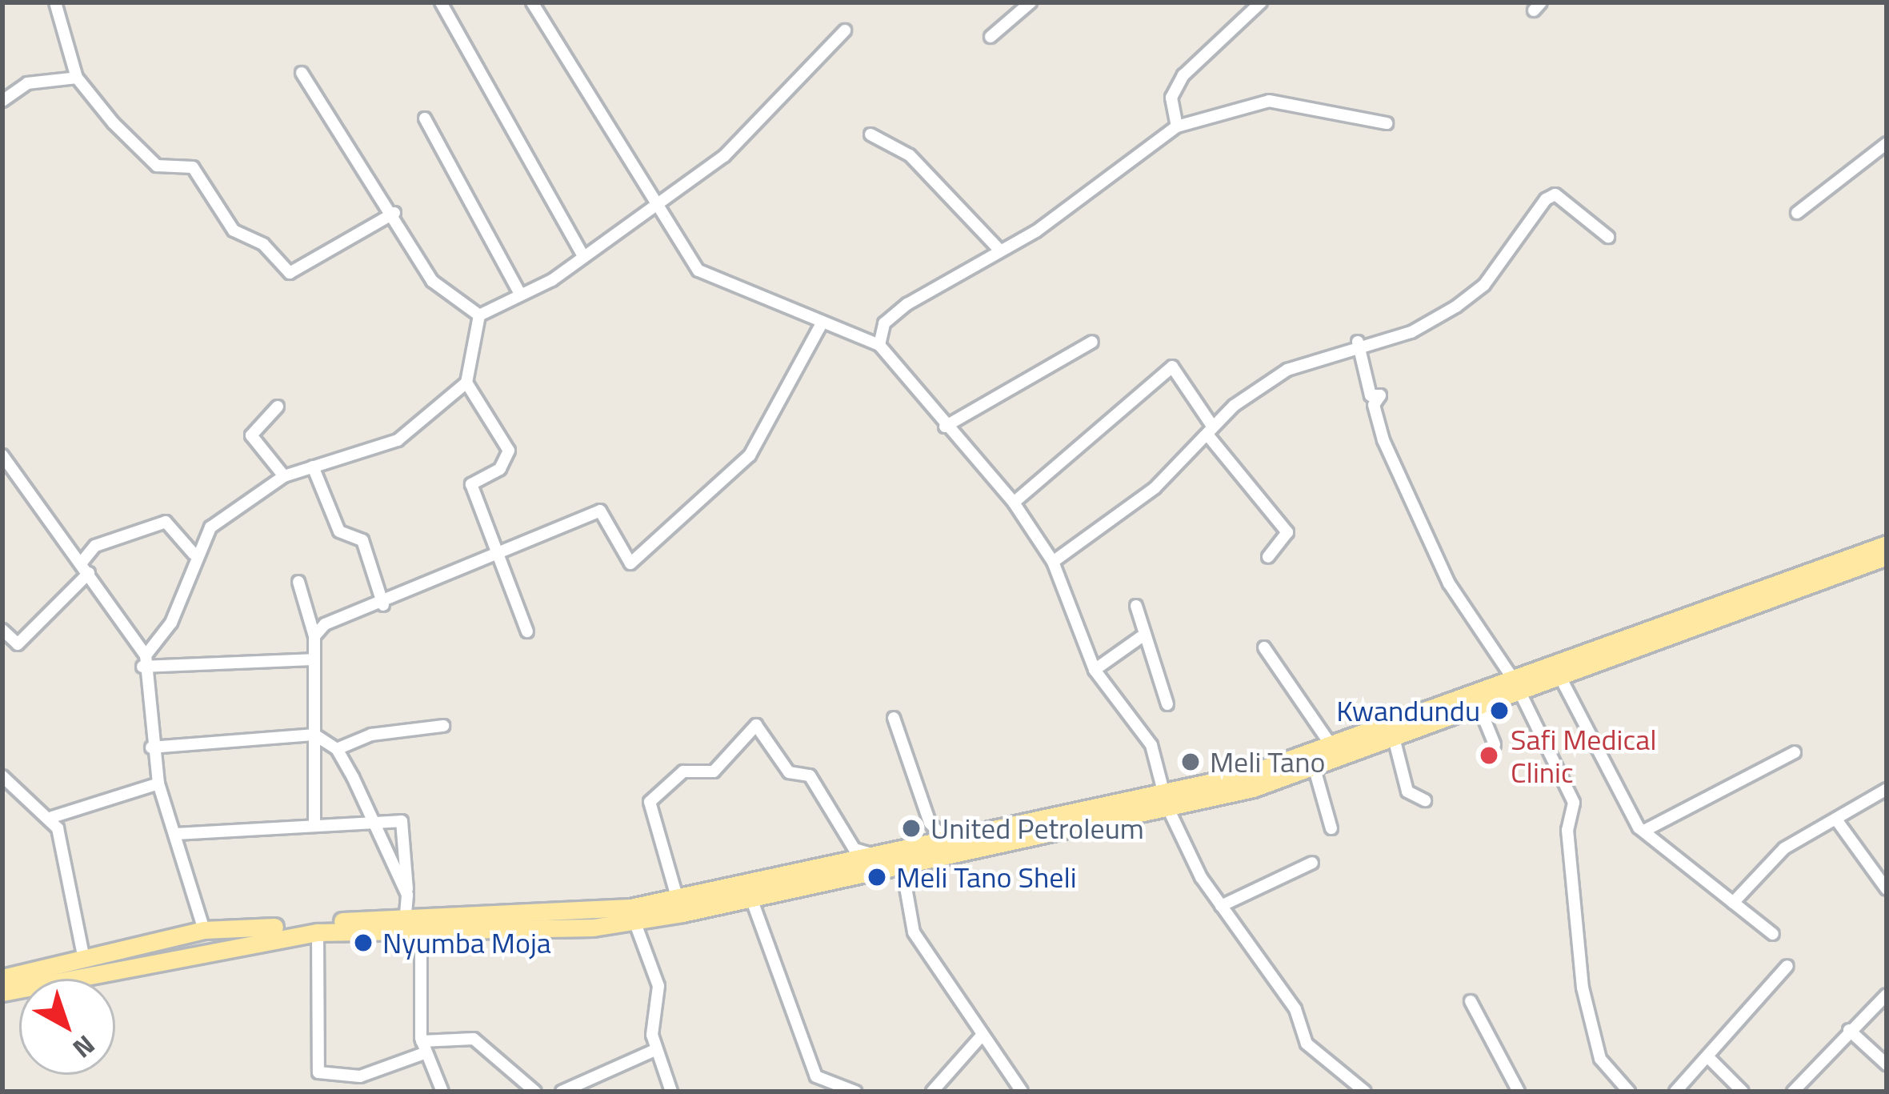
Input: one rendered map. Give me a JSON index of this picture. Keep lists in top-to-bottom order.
{
  "places": [
    "Kwandundu",
    "Safi Medical Clinic",
    "Meli Tano",
    "United Petroleum",
    "Meli Tano Sheli",
    "Nyumba Moja"
  ],
  "north": "bottom right"
}
